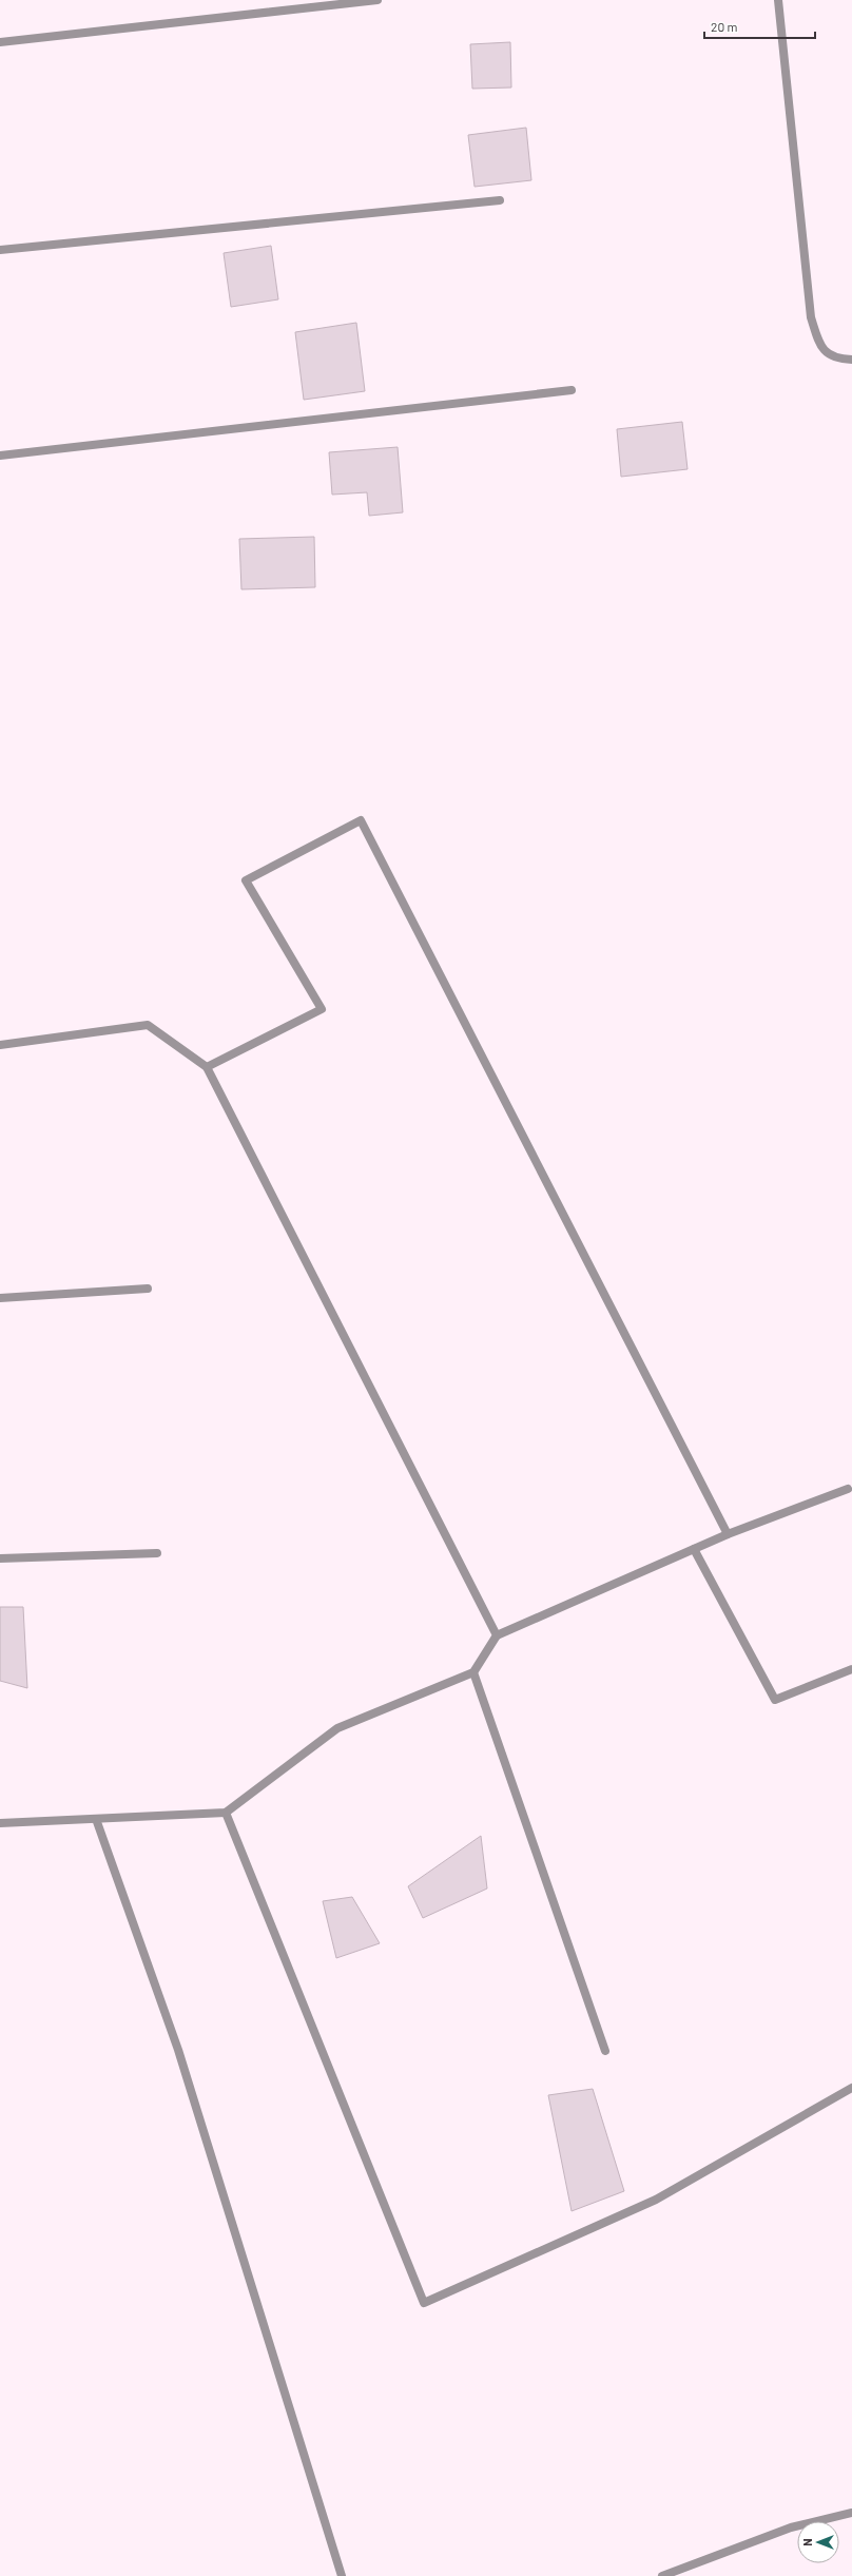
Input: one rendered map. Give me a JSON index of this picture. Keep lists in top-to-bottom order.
{
  "scale_bar": "20 m",
  "north": "left"
}
